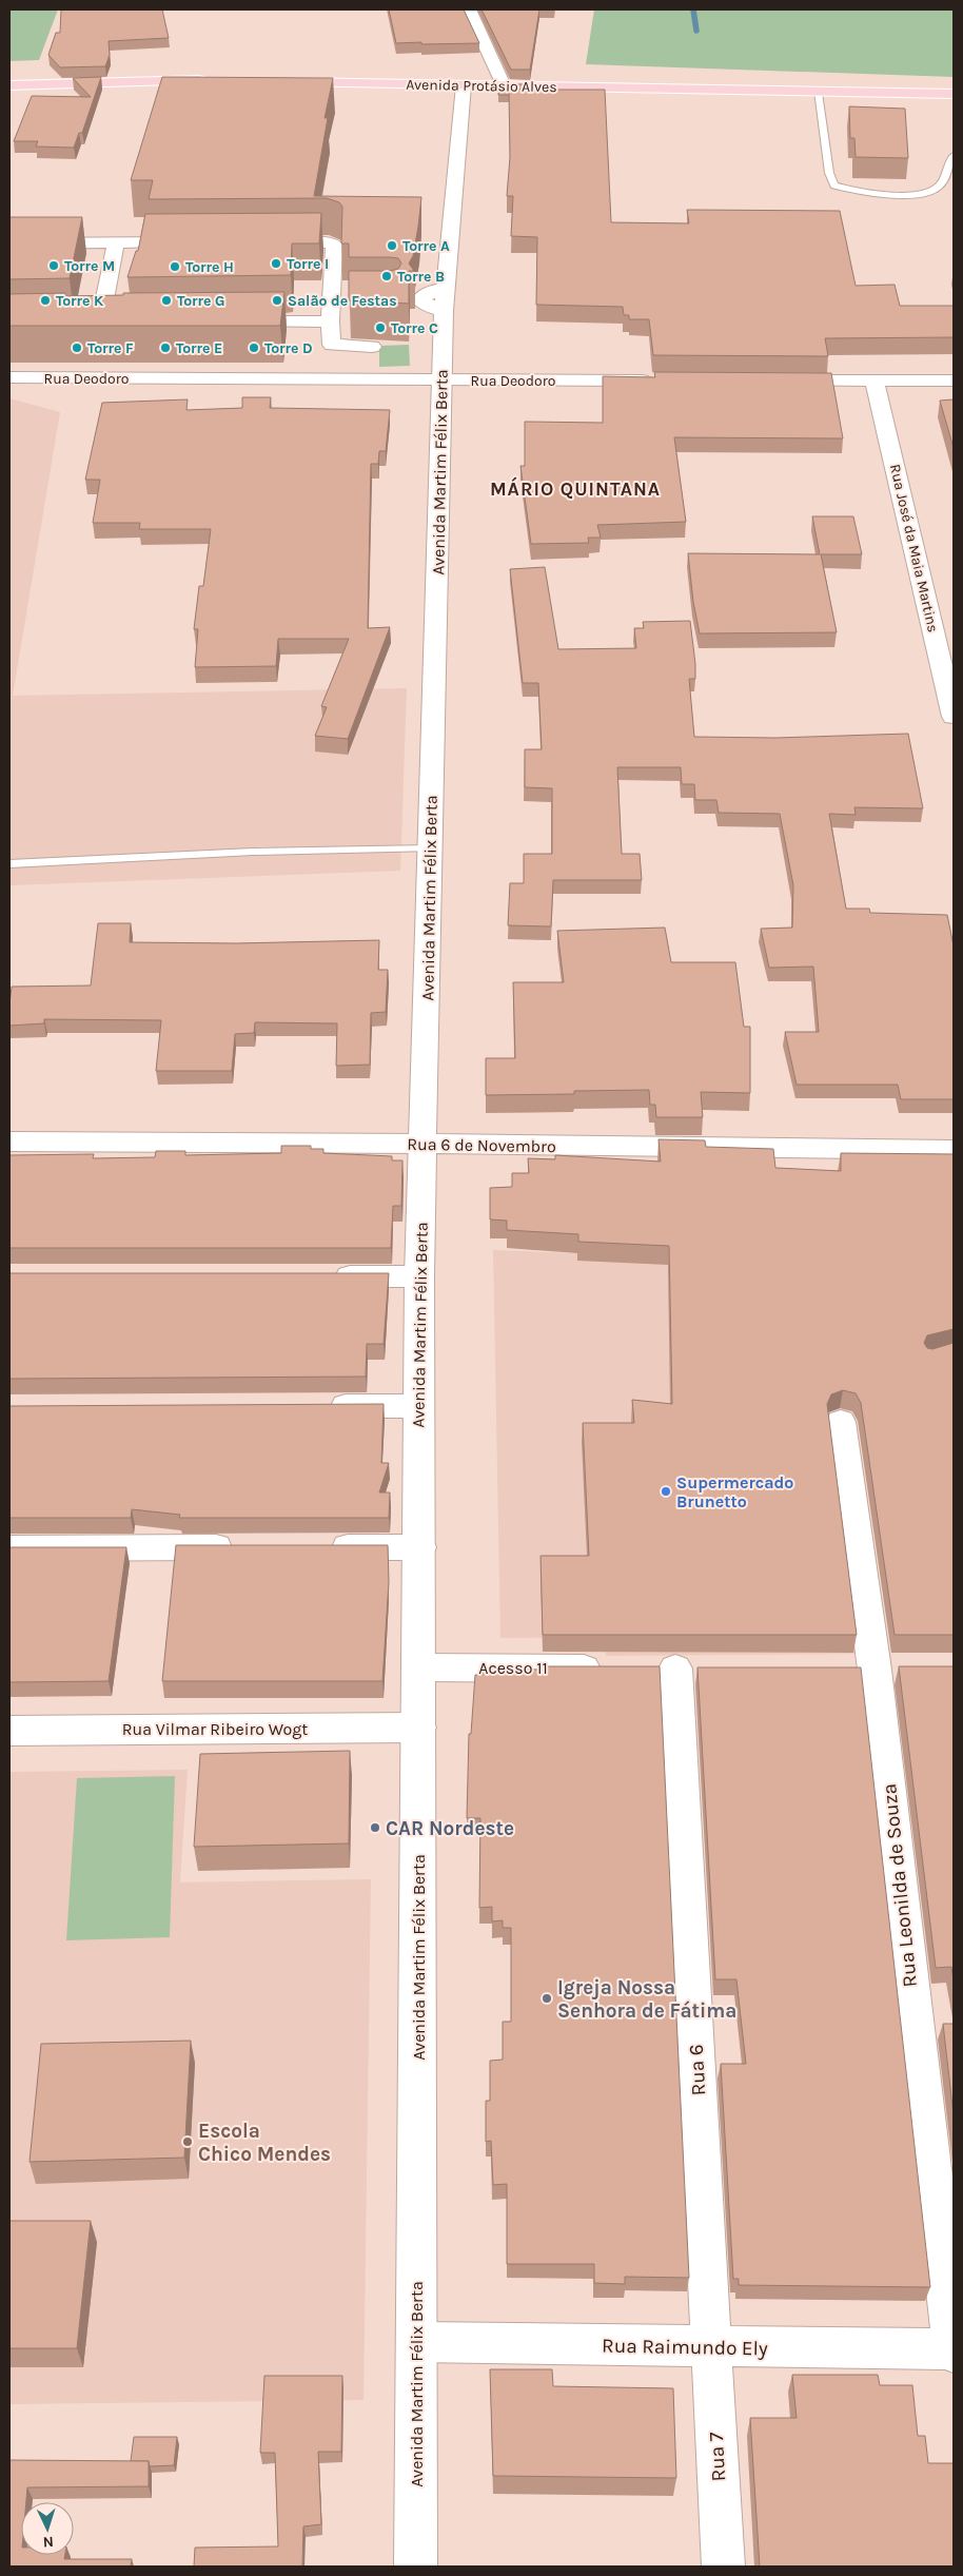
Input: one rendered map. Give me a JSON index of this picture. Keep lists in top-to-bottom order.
{
  "streets": {
    "main road": ["Avenida Protásio Alves"],
    "street": [
      "Rua Deodoro",
      "Avenida Martim Félix Berta",
      "Rua José da Maia Martins",
      "Rua 6 de Novembro",
      "Acesso 11",
      "Rua Vilmar Ribeiro Wogt",
      "Rua Leonilda de Souza",
      "Rua 6",
      "Rua Raimundo Ely",
      "Rua 7"
    ]
  },
  "crossings": [
    ["Avenida Protásio Alves", "Avenida Martim Félix Berta"],
    ["Rua Deodoro", "Avenida Martim Félix Berta"],
    ["Avenida Martim Félix Berta", "Rua 6 de Novembro"],
    ["Avenida Martim Félix Berta", "Acesso 11"],
    ["Avenida Martim Félix Berta", "Rua Vilmar Ribeiro Wogt"],
    ["Avenida Martim Félix Berta", "Rua Raimundo Ely"],
    ["Acesso 11", "Rua 6"],
    ["Rua Leonilda de Souza", "Rua Raimundo Ely"],
    ["Rua 6", "Rua Raimundo Ely"],
    ["Rua 6", "Rua 7"],
    ["Rua Raimundo Ely", "Rua 7"]
  ],
  "districts": ["MÁRIO QUINTANA"],
  "places": [
    "Torre A",
    "Torre I",
    "Torre M",
    "Torre H",
    "Torre B",
    "Torre K",
    "Torre G",
    "Salão de Festas",
    "Torre C",
    "Torre F",
    "Torre E",
    "Torre D",
    "Supermercado Brunetto",
    "CAR Nordeste",
    "Igreja Nossa Senhora de Fátima",
    "Escola Chico Mendes"
  ],
  "north": "bottom"
}
